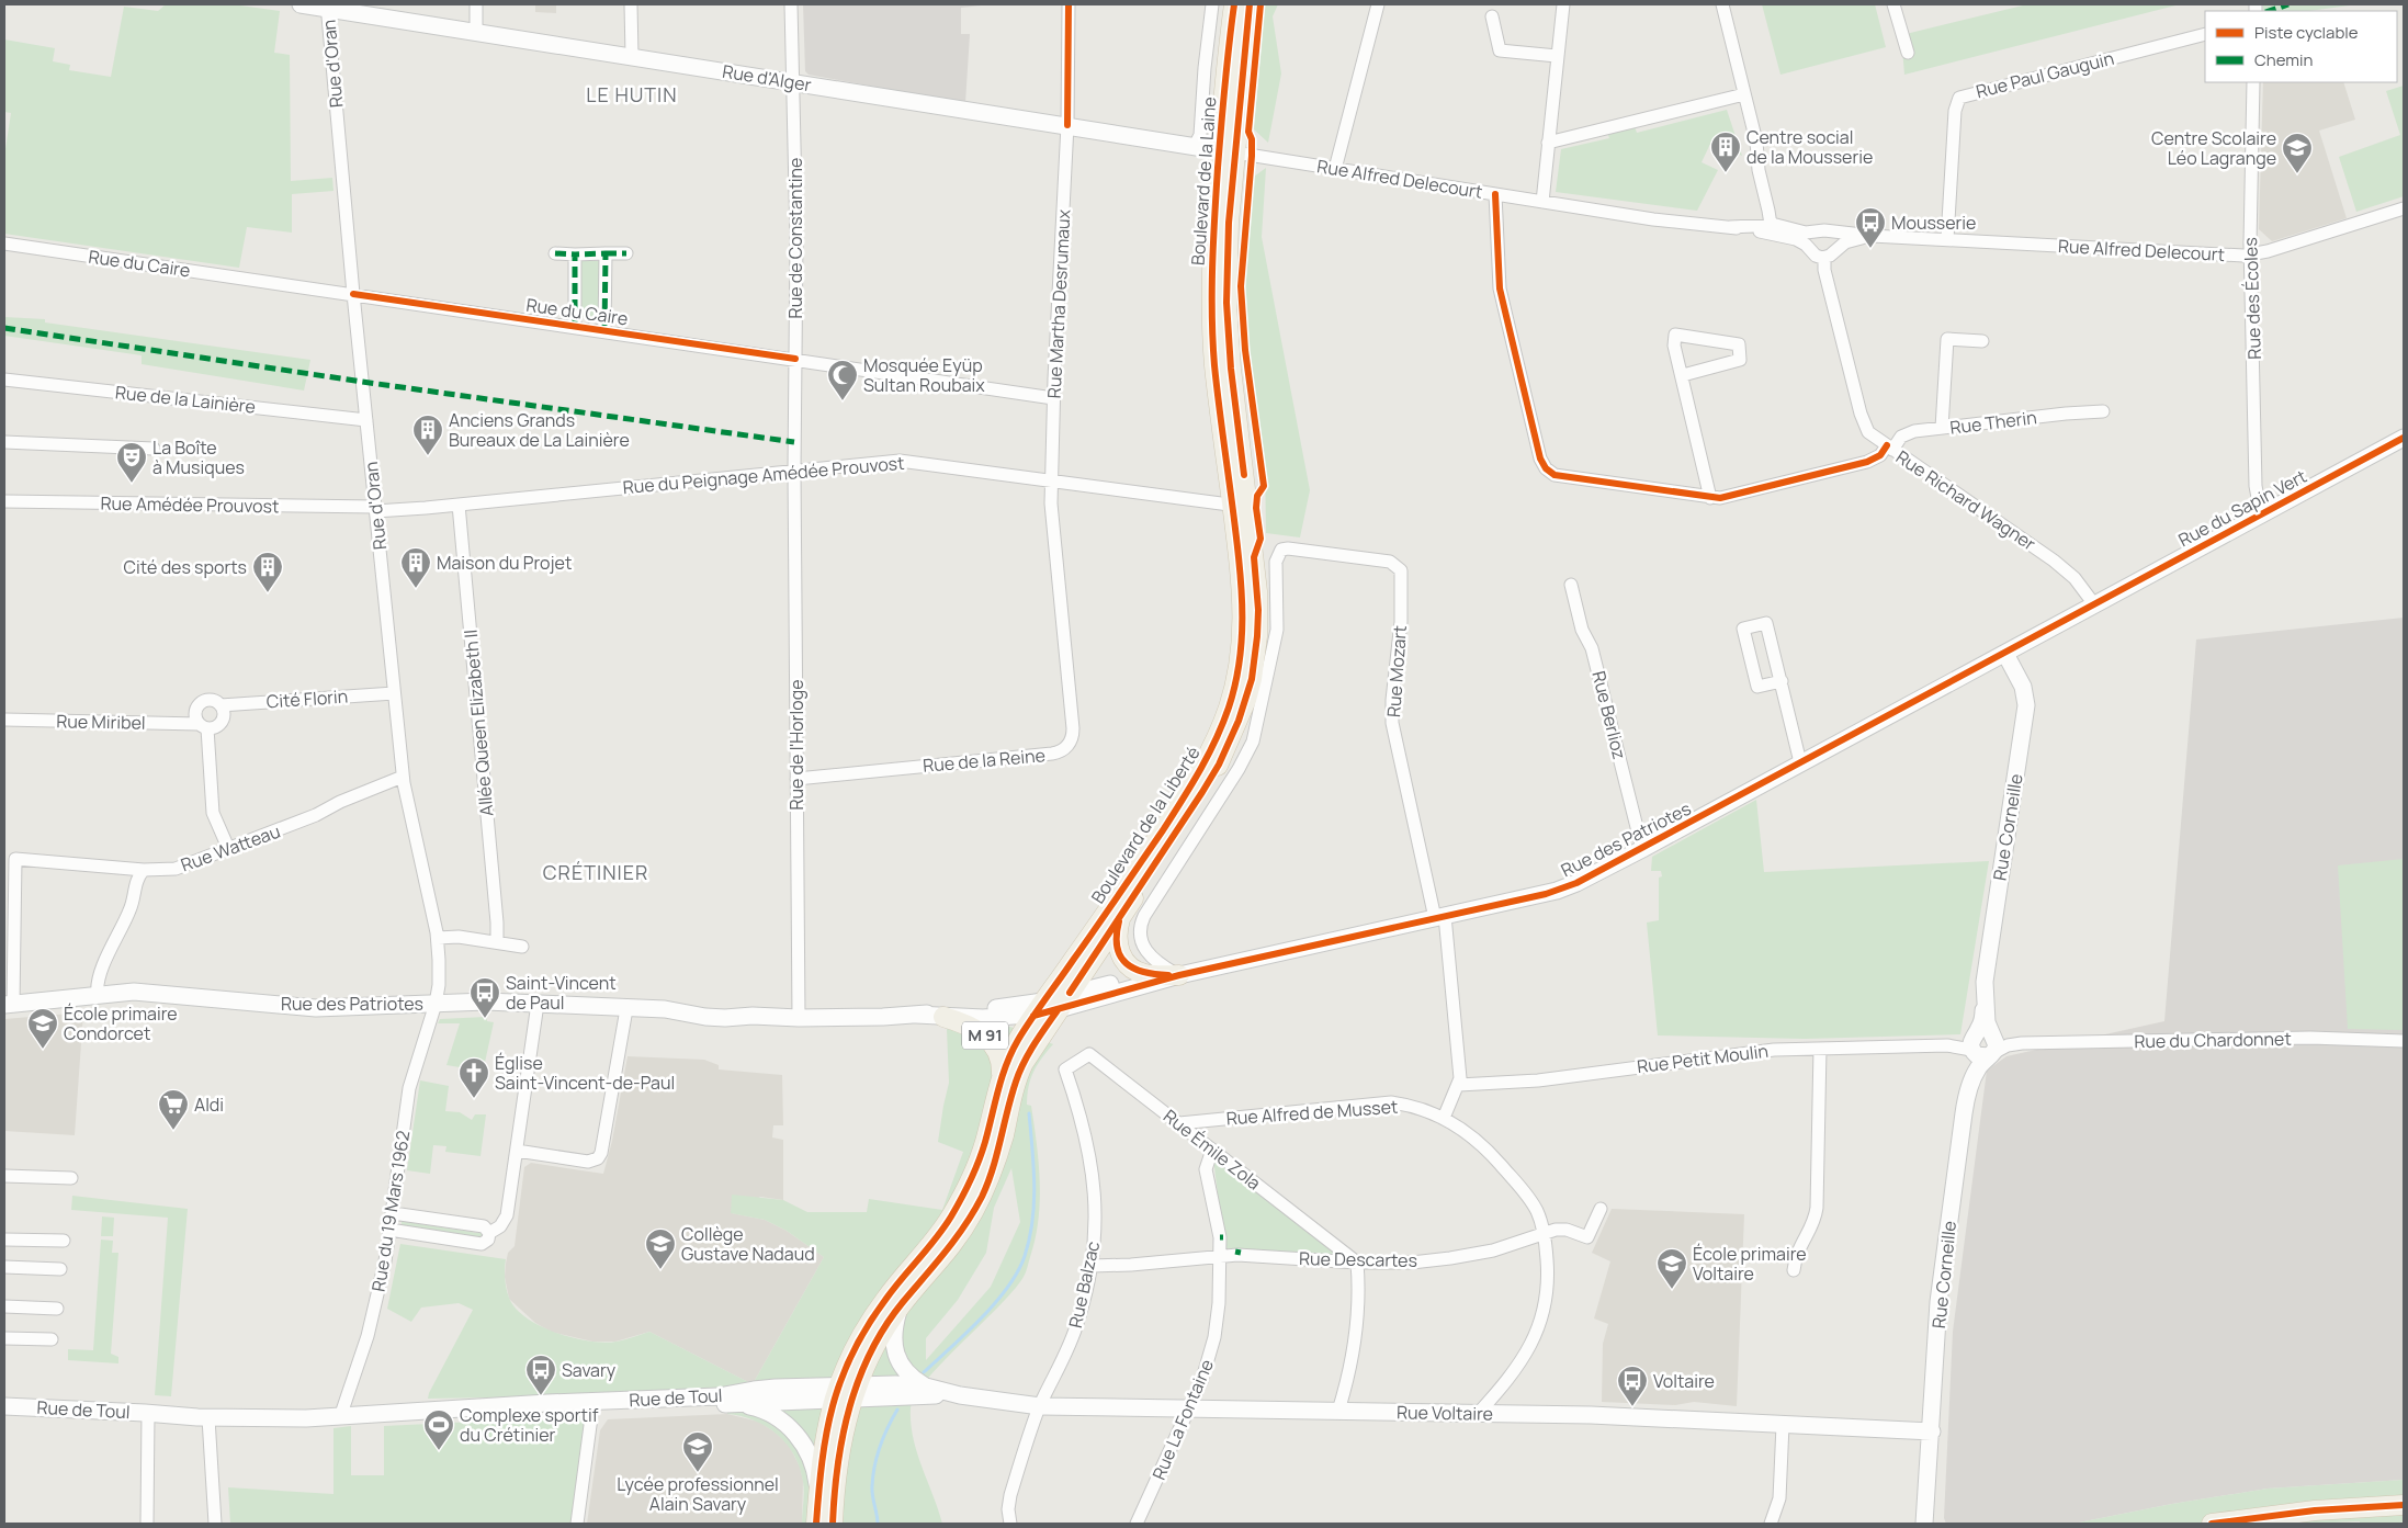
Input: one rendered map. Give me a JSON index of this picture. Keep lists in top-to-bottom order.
{
  "streets": {
    "main road": ["Boulevard de la Laine", "Boulevard de la Liberté", "M 91"],
    "street": [
      "Rue d'Oran",
      "Rue Paul Gauguin",
      "Rue d'Alger",
      "Rue Alfred Delecourt",
      "Rue de Constantine",
      "Rue du Caire",
      "Rue des Écoles",
      "Rue Martha Desrumaux",
      "Rue de la Lainière",
      "Rue Therin",
      "Rue du Peignage Amédée Prouvost",
      "Rue Richard Wagner",
      "Rue Amédée Prouvost",
      "Rue du Sapin Vert",
      "Rue Mozart",
      "Cité Florin",
      "Rue Berlioz",
      "Rue Miribel",
      "Allée Queen Elizabeth II",
      "Rue de l'Horloge",
      "Rue de la Reine",
      "Rue Corneille",
      "Rue des Patriotes",
      "Rue Watteau",
      "Rue du Chardonnet",
      "Rue Petit Moulin",
      "Rue Alfred de Musset",
      "Rue Émile Zola",
      "Rue du 19 Mars 1962",
      "Rue Descartes",
      "Rue Balzac",
      "Rue de Toul",
      "Rue Voltaire",
      "Rue La Fontaine"
    ]
  },
  "crossings": [
    ["Rue d'Oran", "Rue d'Alger"],
    ["Rue d'Oran", "Rue du Caire"],
    ["Rue d'Oran", "Rue de la Lainière"],
    ["Rue d'Oran", "Rue du Peignage Amédée Prouvost"],
    ["Rue d'Oran", "Rue Amédée Prouvost"],
    ["Rue d'Oran", "Cité Florin"],
    ["Rue d'Oran", "Rue des Patriotes"],
    ["Rue d'Oran", "Rue Watteau"],
    ["Rue d'Oran", "Rue du 19 Mars 1962"],
    ["Rue Paul Gauguin", "Rue Alfred Delecourt"],
    ["Rue d'Alger", "Rue Alfred Delecourt"],
    ["Rue d'Alger", "Boulevard de la Laine"],
    ["Rue d'Alger", "Rue de Constantine"],
    ["Rue d'Alger", "Rue Martha Desrumaux"],
    ["Rue Alfred Delecourt", "Boulevard de la Laine"],
    ["Rue Alfred Delecourt", "Rue des Écoles"],
    ["Rue Alfred Delecourt", "Rue Therin"],
    ["Rue Alfred Delecourt", "Rue Richard Wagner"],
    ["Boulevard de la Laine", "Boulevard de la Liberté"],
    ["Rue de Constantine", "Rue du Caire"],
    ["Rue de Constantine", "Rue du Peignage Amédée Prouvost"],
    ["Rue de Constantine", "Rue de l'Horloge"],
    ["Rue du Caire", "Rue Martha Desrumaux"],
    ["Rue des Écoles", "Rue du Sapin Vert"],
    ["Rue Martha Desrumaux", "Rue du Peignage Amédée Prouvost"],
    ["Rue Martha Desrumaux", "Rue de la Reine"],
    ["Rue Therin", "Rue Richard Wagner"],
    ["Rue du Peignage Amédée Prouvost", "Rue Amédée Prouvost"],
    ["Rue du Peignage Amédée Prouvost", "Allée Queen Elizabeth II"],
    ["Rue du Peignage Amédée Prouvost", "Rue de l'Horloge"],
    ["Rue du Peignage Amédée Prouvost", "Rue de la Reine"],
    ["Rue du Peignage Amédée Prouvost", "Boulevard de la Liberté"],
    ["Rue Richard Wagner", "Rue du Sapin Vert"],
    ["Rue Richard Wagner", "Rue des Patriotes"],
    ["Rue du Sapin Vert", "Rue des Patriotes"],
    ["Rue Mozart", "Boulevard de la Liberté"],
    ["Rue Mozart", "Rue des Patriotes"],
    ["Cité Florin", "Rue Miribel"],
    ["Rue Berlioz", "Rue des Patriotes"],
    ["Rue de l'Horloge", "Rue de la Reine"],
    ["Rue de l'Horloge", "Rue des Patriotes"],
    ["Boulevard de la Liberté", "Rue des Patriotes"],
    ["Boulevard de la Liberté", "M 91"],
    ["Rue Corneille", "Rue des Patriotes"],
    ["Rue Corneille", "Rue du Chardonnet"],
    ["Rue Corneille", "Rue Petit Moulin"],
    ["Rue Corneille", "Rue Voltaire"],
    ["Rue des Patriotes", "Rue Watteau"],
    ["Rue des Patriotes", "M 91"],
    ["Rue des Patriotes", "Rue du 19 Mars 1962"],
    ["Rue du Chardonnet", "Rue Petit Moulin"],
    ["Rue Alfred de Musset", "Rue Émile Zola"],
    ["Rue Alfred de Musset", "Rue Descartes"],
    ["Rue Alfred de Musset", "Rue Voltaire"],
    ["Rue Émile Zola", "Rue Descartes"],
    ["Rue Émile Zola", "Rue Balzac"],
    ["Rue Émile Zola", "Rue La Fontaine"],
    ["Rue du 19 Mars 1962", "Rue de Toul"],
    ["Rue Descartes", "Rue Balzac"],
    ["Rue Descartes", "Rue La Fontaine"],
    ["Rue Balzac", "Rue Voltaire"],
    ["Rue de Toul", "Rue Voltaire"],
    ["Rue Voltaire", "Rue La Fontaine"]
  ],
  "districts": ["LE HUTIN", "CRÉTINIER"],
  "places": {
    "building": [
      "Centre social de la Mousserie",
      "Anciens Grands Bureaux de La Lainière",
      "Maison du Projet",
      "Cité des sports"
    ],
    "school or university": [
      "Centre Scolaire Léo Lagrange",
      "École primaire Condorcet",
      "Collège Gustave Nadaud",
      "École primaire Voltaire",
      "Lycée professionnel Alain Savary"
    ],
    "bus stop": [
      "Mousserie",
      "Saint-Vincent de Paul",
      "Savary",
      "Voltaire"
    ],
    "mosque": ["Mosquée Eyüp Sultan Roubaix"],
    "theatre": ["La Boîte à Musiques"],
    "church": ["Église Saint-Vincent-de-Paul"],
    "supermarket": ["Aldi"],
    "sports": ["Complexe sportif du Crétinier"]
  },
  "legend": ["Piste cyclable", "Chemin"]
}
